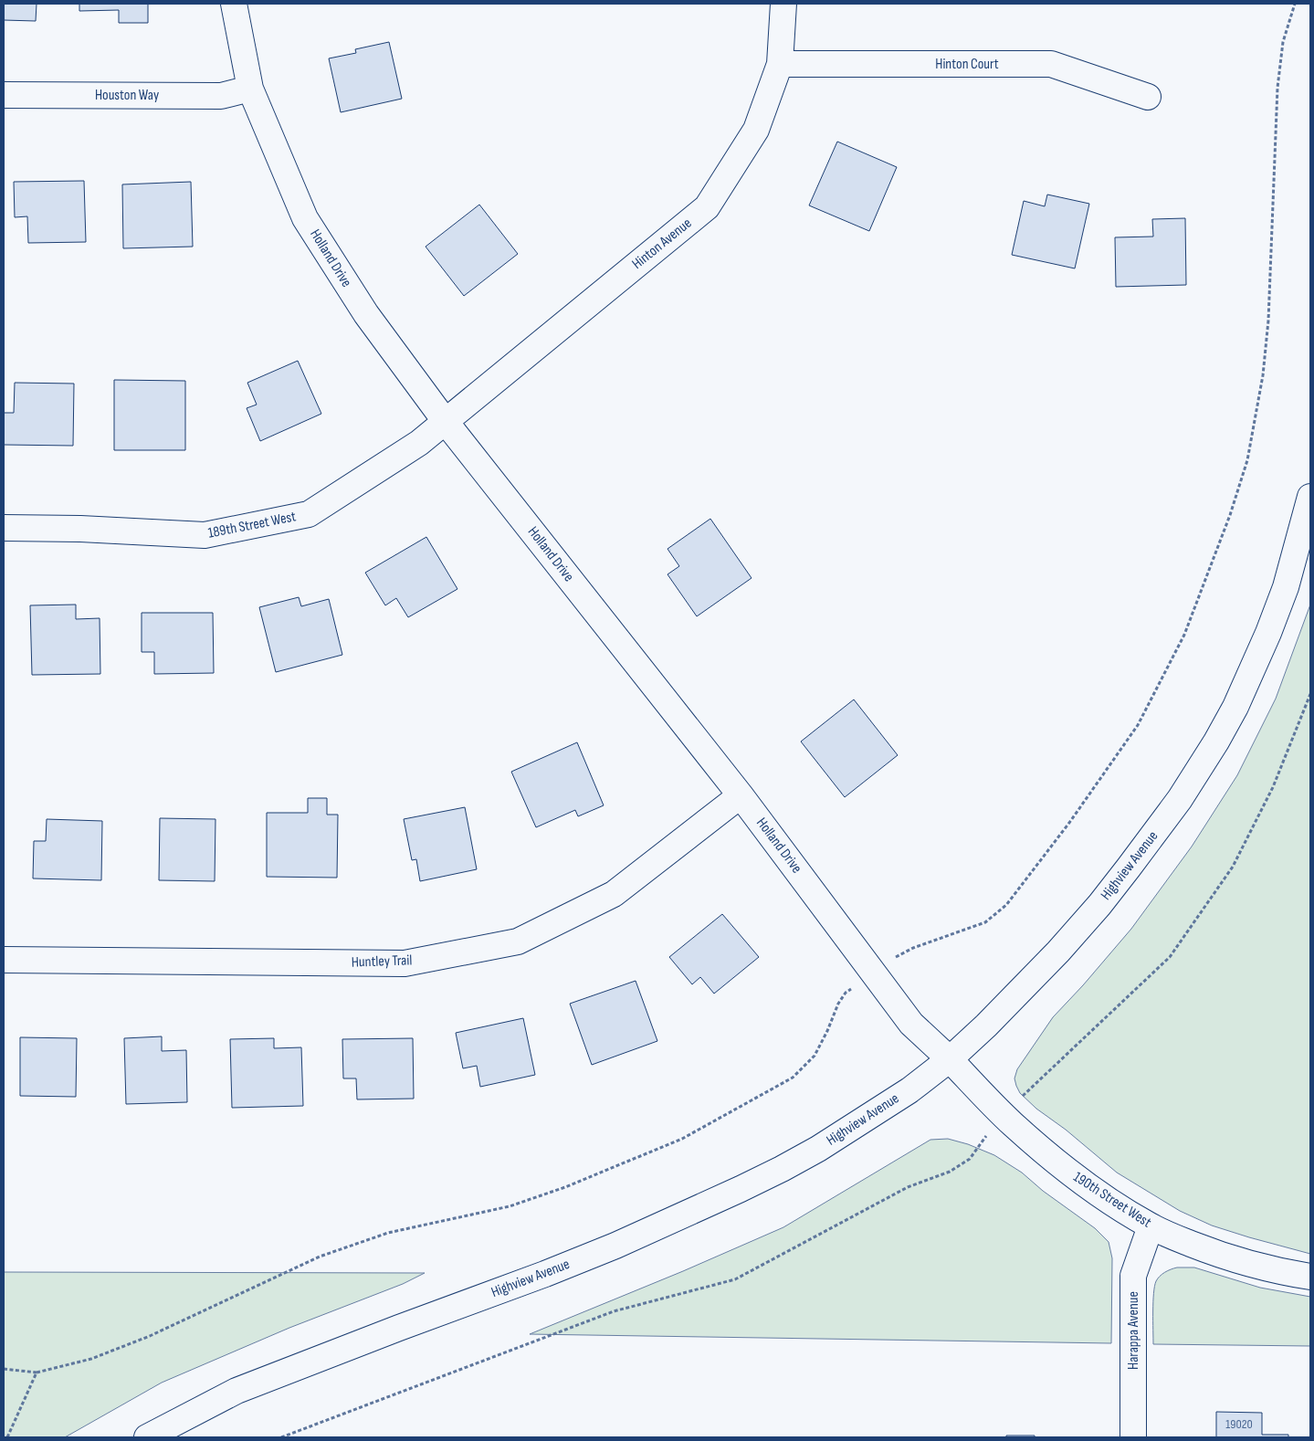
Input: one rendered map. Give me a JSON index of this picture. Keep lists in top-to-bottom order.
{
  "streets": {
    "street": [
      "Hinton Court",
      "Houston Way",
      "Hinton Avenue",
      "Holland Drive",
      "189th Street West",
      "Highview Avenue",
      "Huntley Trail",
      "190th Street West",
      "Harappa Avenue"
    ]
  },
  "crossings": [
    ["Hinton Court", "Hinton Avenue"],
    ["Houston Way", "Holland Drive"],
    ["Hinton Avenue", "Holland Drive"],
    ["Hinton Avenue", "189th Street West"],
    ["Holland Drive", "189th Street West"],
    ["Holland Drive", "Highview Avenue"],
    ["Holland Drive", "Huntley Trail"],
    ["Holland Drive", "190th Street West"],
    ["Highview Avenue", "190th Street West"],
    ["190th Street West", "Harappa Avenue"]
  ],
  "house_numbers": ["19020"]
}
